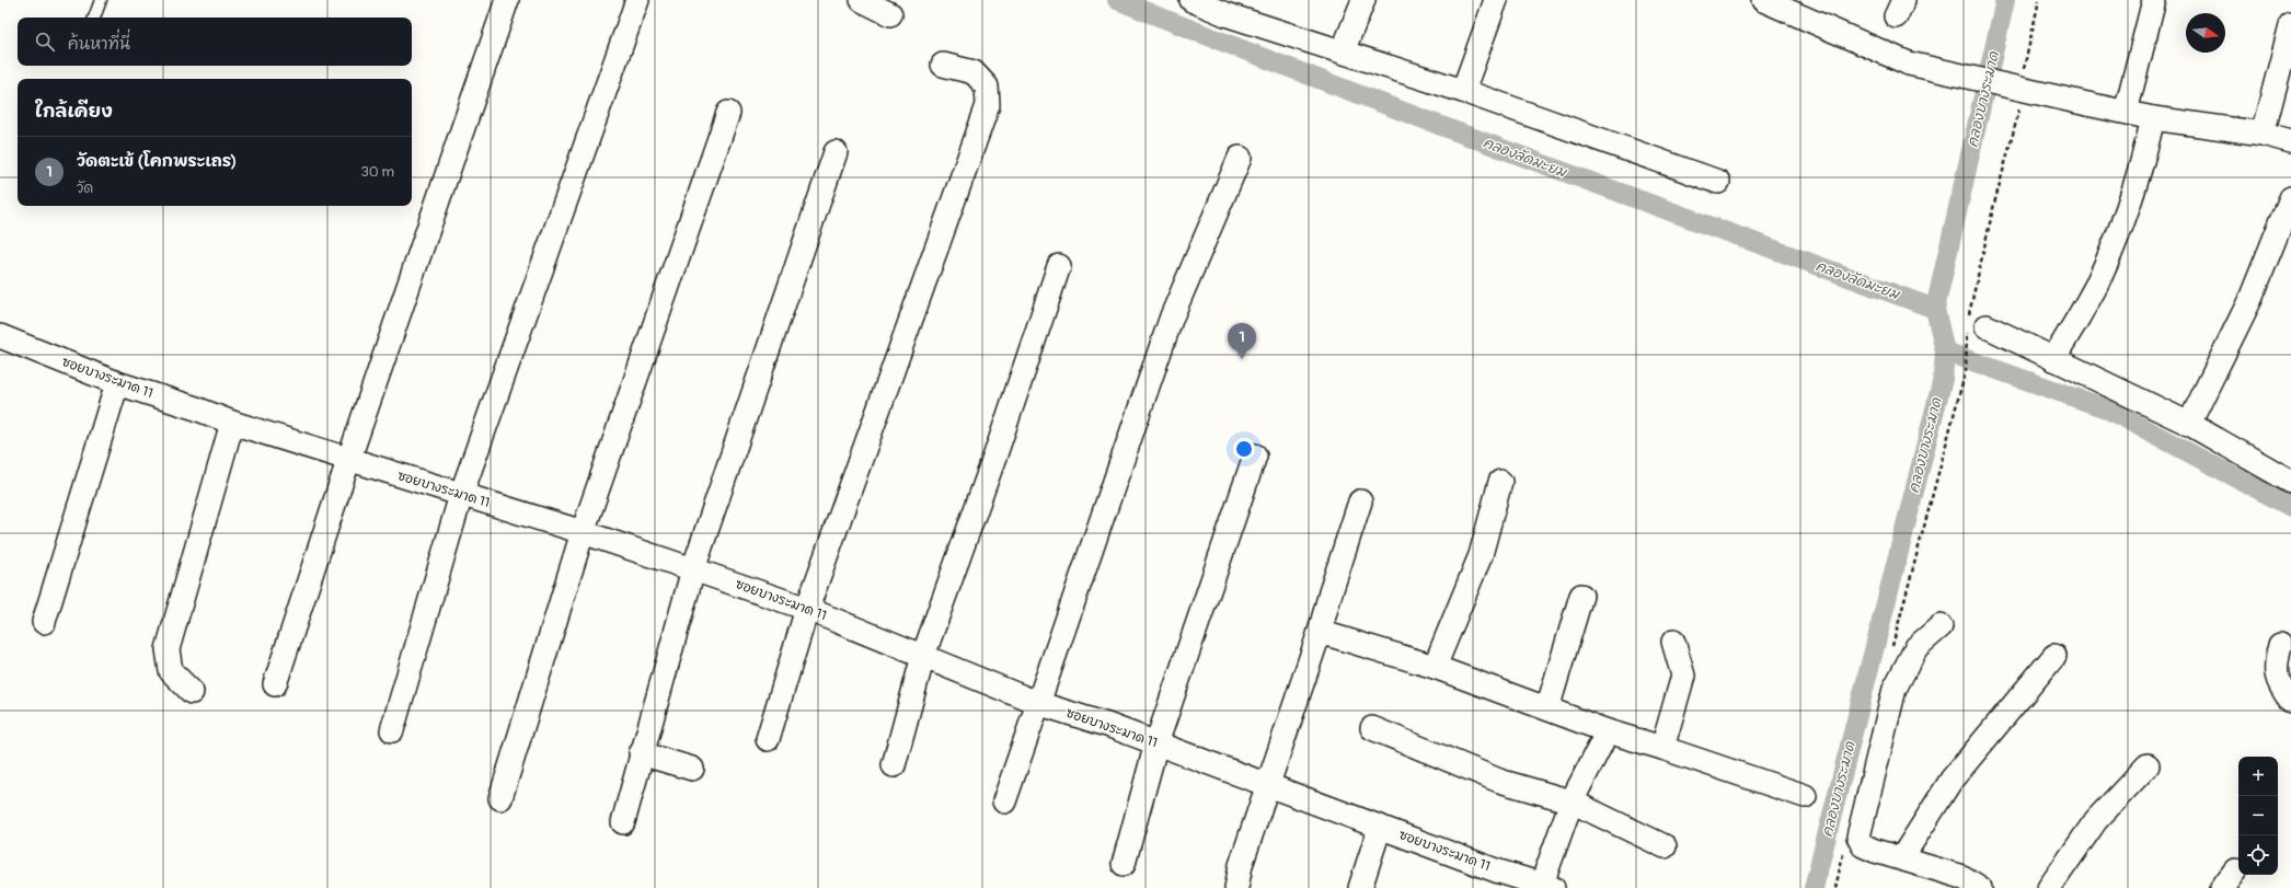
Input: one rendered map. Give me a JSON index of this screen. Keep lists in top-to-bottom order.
{
  "streets": {
    "street": ["ซอยบางระมาด 11"]
  },
  "water": ["คลองบางระมาด", "คลองลัดมะยม"],
  "north": "right",
  "page": {
    "search": "ค้นหาที่นี่",
    "heading": "ใกล้เคียง",
    "list": [
      {
        "mark": "1",
        "name": "วัดตะเข้ (โคกพระเถร)",
        "note": "วัด",
        "value": "30 m"
      }
    ],
    "pins": "1",
    "map_buttons": ["+", "−"]
  }
}
